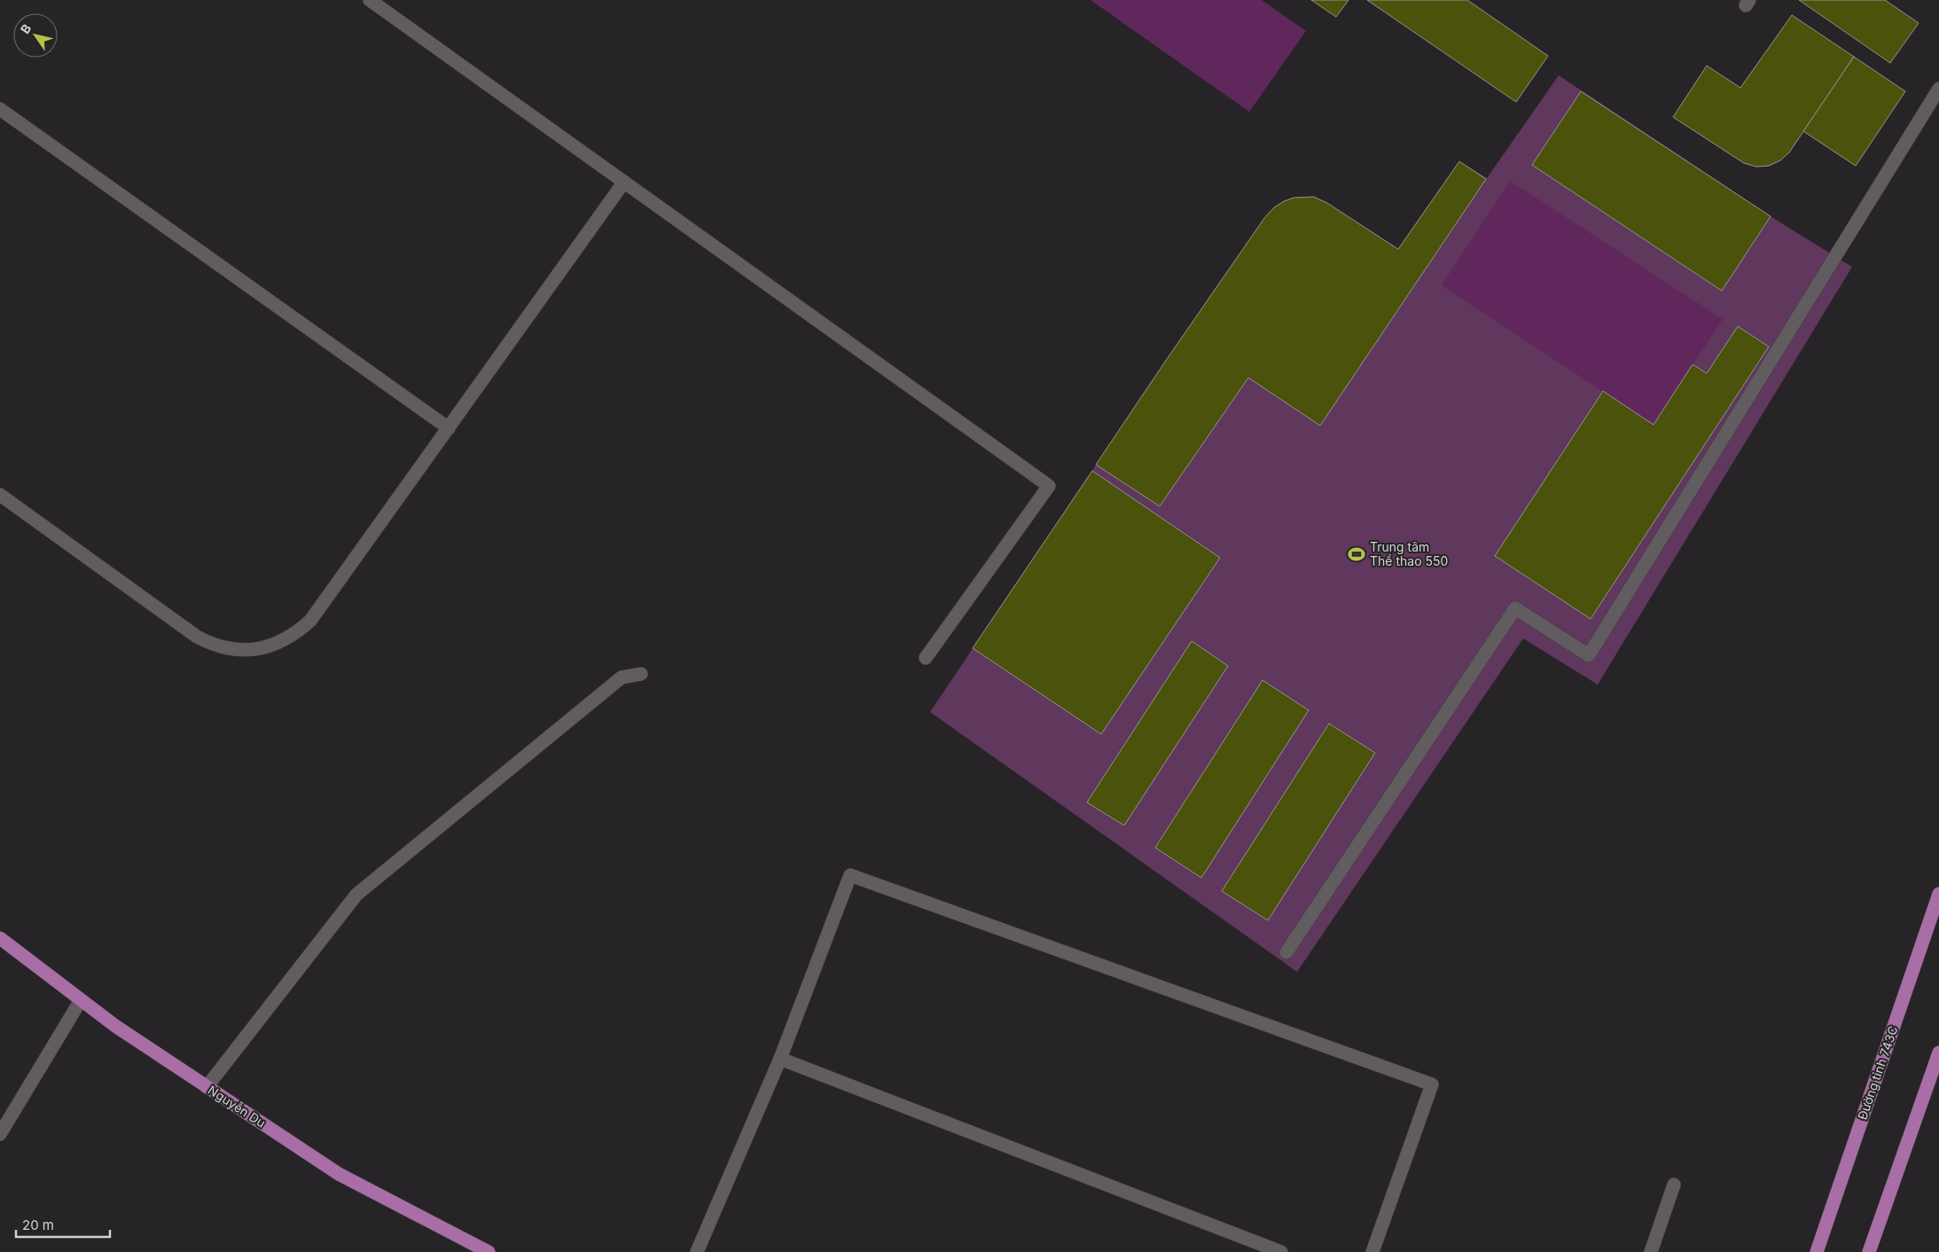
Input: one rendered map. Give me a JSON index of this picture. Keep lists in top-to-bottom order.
{
  "streets": {
    "main road": ["Đường tỉnh 743C", "Nguyễn Du"]
  },
  "places": {
    "sports": ["Trung tâm Thể thao 550"]
  },
  "scale_bar": "20 m",
  "north": "top left"
}
